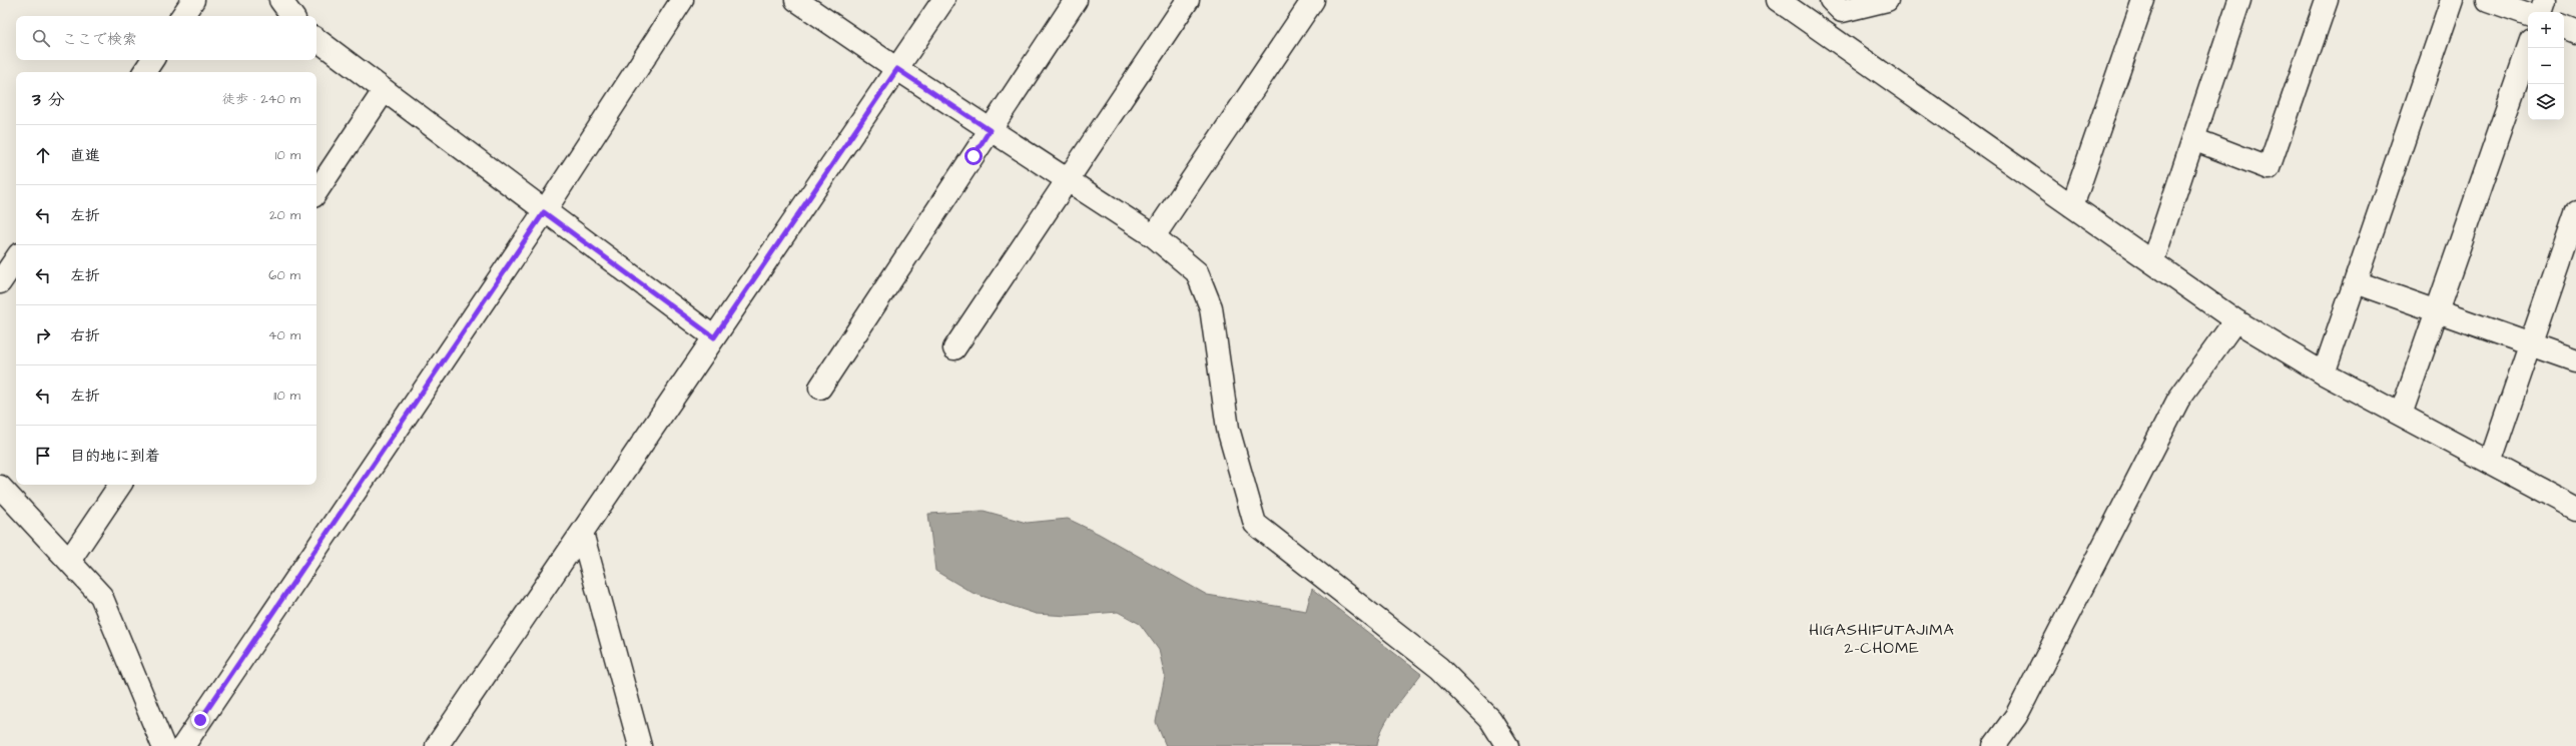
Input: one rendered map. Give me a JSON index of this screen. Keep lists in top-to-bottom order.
{
  "districts": ["HIGASHIFUTAJIMA 2-CHOME"],
  "page": {
    "map_buttons": ["+", "−"],
    "search": "ここで検索",
    "heading": ["3 分", "徒歩 · 240 m"],
    "list": [
      ["直進", "10 m"],
      ["左折", "20 m"],
      ["左折", "60 m"],
      ["右折", "40 m"],
      ["左折", "110 m"],
      "目的地に到着"
    ]
  }
}
